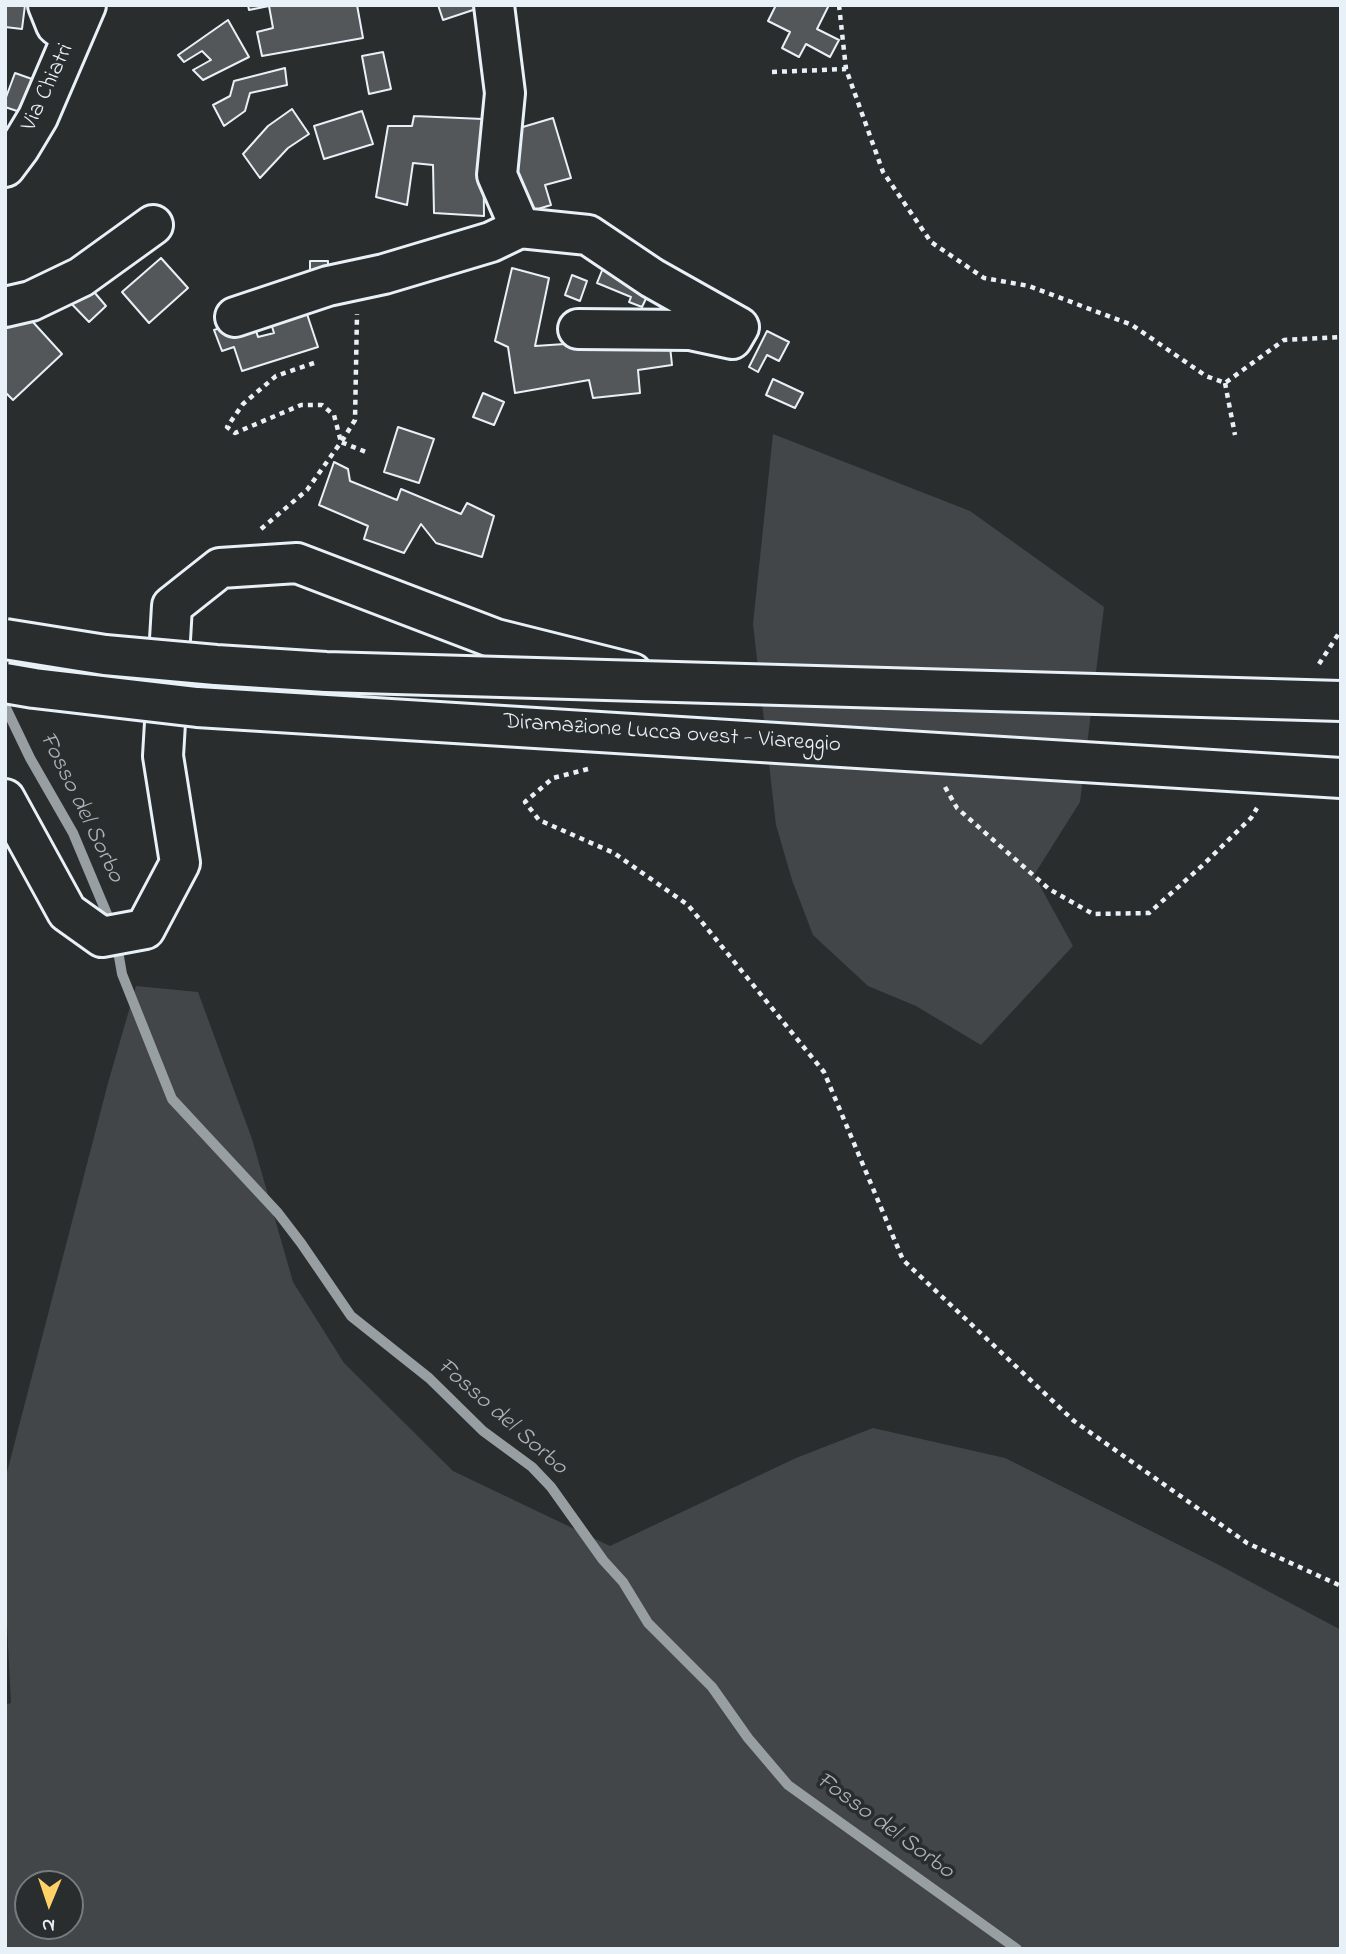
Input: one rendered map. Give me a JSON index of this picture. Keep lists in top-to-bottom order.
{
  "streets": {
    "main road": ["Via Chiatri", "Diramazione Lucca ovest - Viareggio"]
  },
  "water": ["Fosso del Sorbo"],
  "north": "bottom"
}
